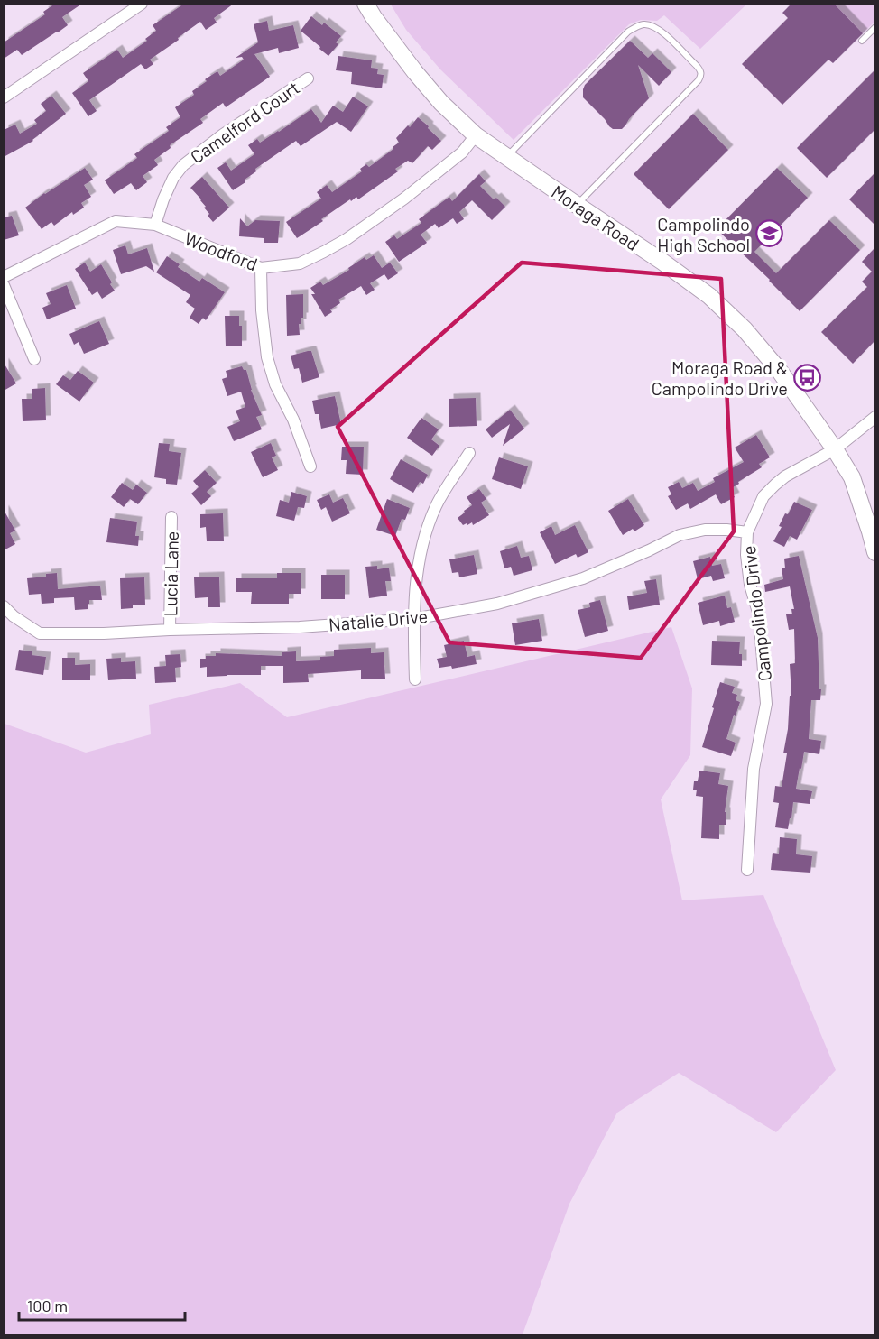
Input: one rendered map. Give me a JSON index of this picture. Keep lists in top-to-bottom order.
{
  "streets": {
    "main road": ["Moraga Road"],
    "street": [
      "Camelford Court",
      "Woodford",
      "Lucia Lane",
      "Campolindo Drive",
      "Natalie Drive"
    ]
  },
  "crossings": [
    ["Camelford Court", "Woodford"],
    ["Moraga Road", "Woodford"],
    ["Moraga Road", "Campolindo Drive"],
    ["Lucia Lane", "Natalie Drive"],
    ["Campolindo Drive", "Natalie Drive"]
  ],
  "places": {
    "school or university": ["Campolindo High School"],
    "bus stop": ["Moraga Road & Campolindo Drive"]
  },
  "scale_bar": "100 m"
}
